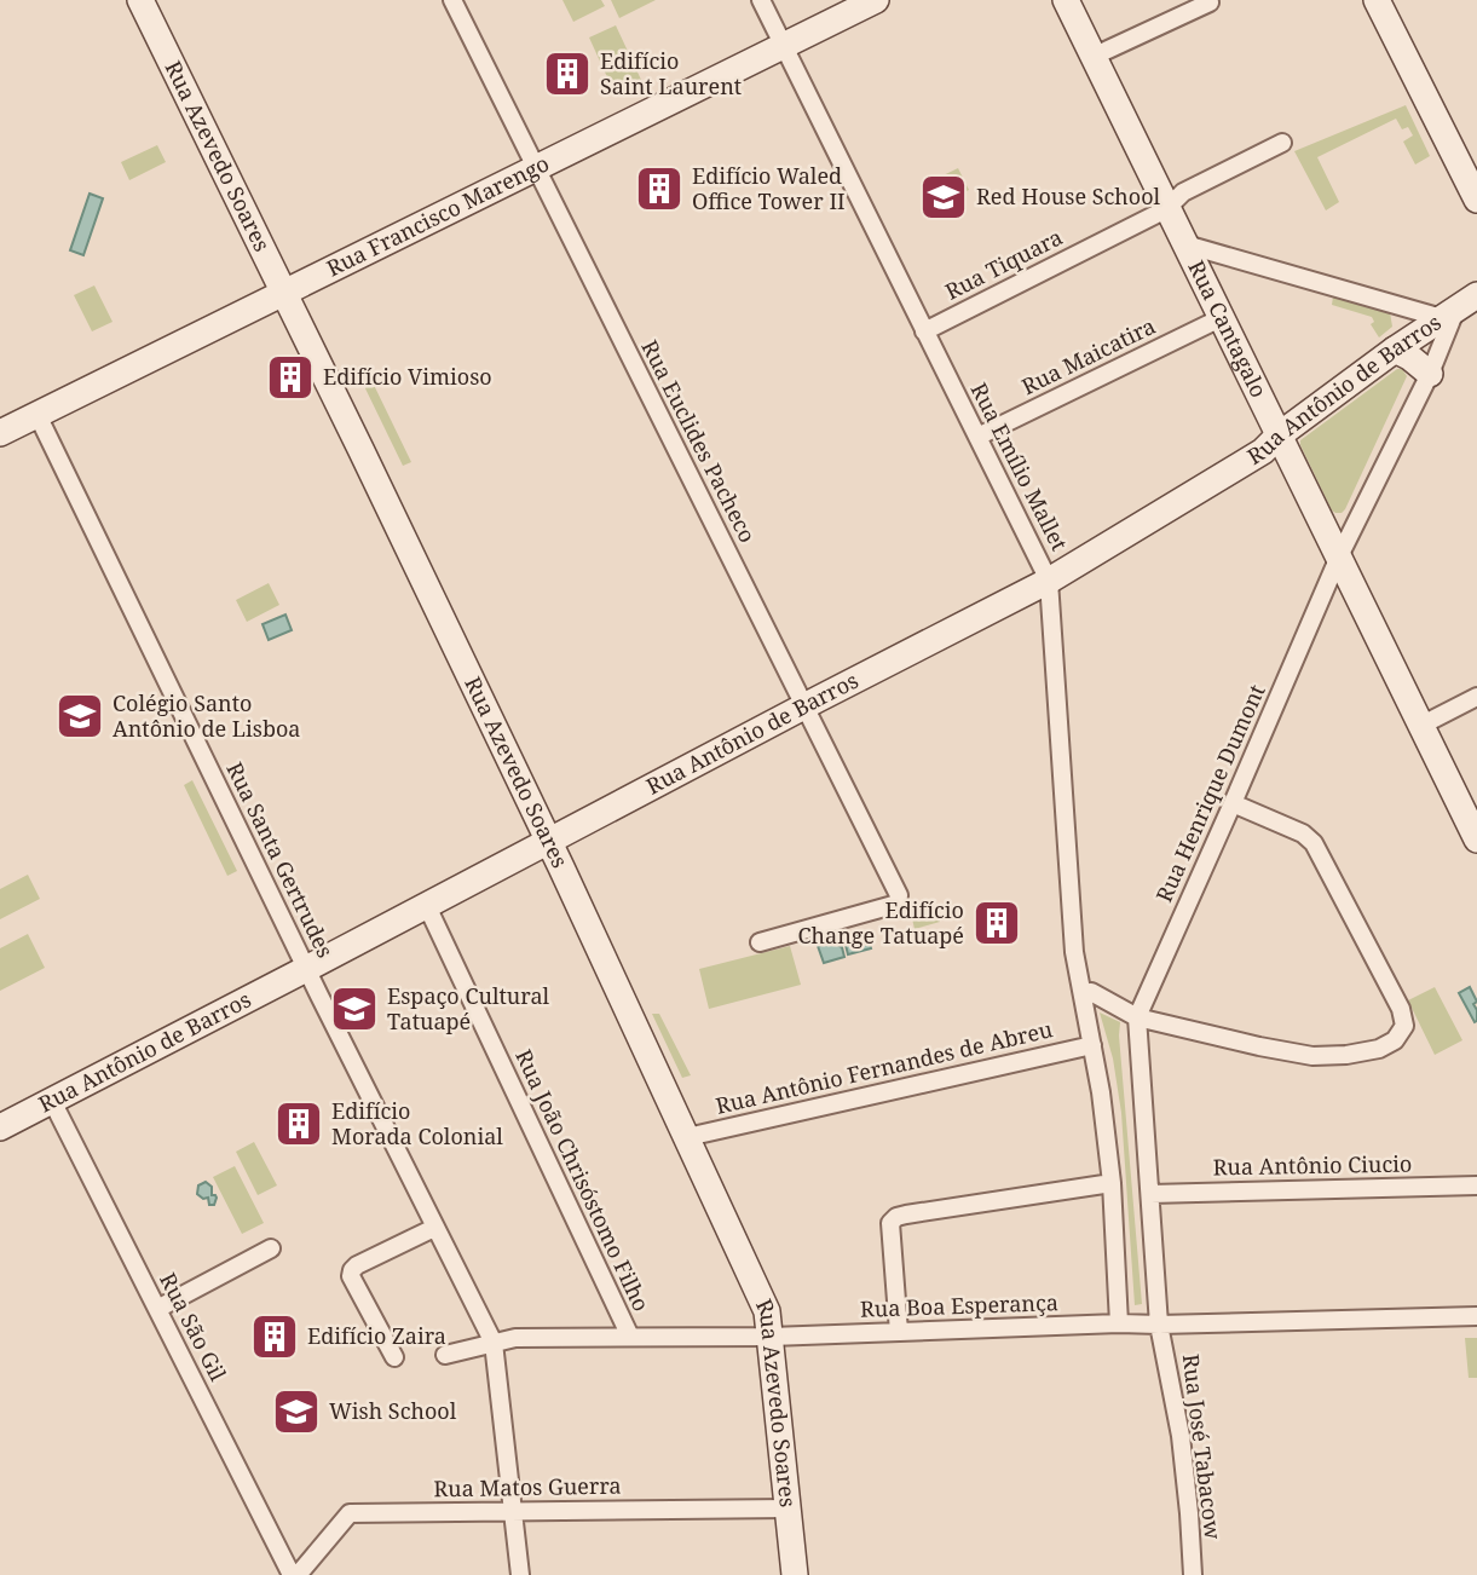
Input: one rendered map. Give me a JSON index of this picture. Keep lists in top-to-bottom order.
{
  "streets": {
    "street": [
      "Rua Azevedo Soares",
      "Rua Francisco Marengo",
      "Rua Tiquara",
      "Rua Cantagalo",
      "Rua Maicatira",
      "Rua Antônio de Barros",
      "Rua Euclides Pacheco",
      "Rua Emílio Mallet",
      "Rua Henrique Dumont",
      "Rua Santa Gertrudes",
      "Rua Antônio Fernandes de Abreu",
      "Rua Antônio Ciucio",
      "Rua João Chrisóstomo Filho",
      "Rua Boa Esperança",
      "Rua São Gil",
      "Rua José Tabacow",
      "Rua Matos Guerra"
    ]
  },
  "crossings": [
    ["Rua Azevedo Soares", "Rua Francisco Marengo"],
    ["Rua Azevedo Soares", "Rua Antônio de Barros"],
    ["Rua Azevedo Soares", "Rua Antônio Fernandes de Abreu"],
    ["Rua Azevedo Soares", "Rua Boa Esperança"],
    ["Rua Azevedo Soares", "Rua Matos Guerra"],
    ["Rua Francisco Marengo", "Rua Euclides Pacheco"],
    ["Rua Francisco Marengo", "Rua Emílio Mallet"],
    ["Rua Francisco Marengo", "Rua Santa Gertrudes"],
    ["Rua Tiquara", "Rua Cantagalo"],
    ["Rua Tiquara", "Rua Emílio Mallet"],
    ["Rua Cantagalo", "Rua Maicatira"],
    ["Rua Cantagalo", "Rua Antônio de Barros"],
    ["Rua Cantagalo", "Rua Henrique Dumont"],
    ["Rua Maicatira", "Rua Emílio Mallet"],
    ["Rua Antônio de Barros", "Rua Euclides Pacheco"],
    ["Rua Antônio de Barros", "Rua Emílio Mallet"],
    ["Rua Antônio de Barros", "Rua Henrique Dumont"],
    ["Rua Antônio de Barros", "Rua Santa Gertrudes"],
    ["Rua Antônio de Barros", "Rua João Chrisóstomo Filho"],
    ["Rua Antônio de Barros", "Rua São Gil"],
    ["Rua Emílio Mallet", "Rua Antônio Fernandes de Abreu"],
    ["Rua Henrique Dumont", "Rua Antônio Ciucio"],
    ["Rua Henrique Dumont", "Rua Boa Esperança"],
    ["Rua Henrique Dumont", "Rua José Tabacow"],
    ["Rua Santa Gertrudes", "Rua Boa Esperança"],
    ["Rua Santa Gertrudes", "Rua Matos Guerra"],
    ["Rua João Chrisóstomo Filho", "Rua Boa Esperança"],
    ["Rua Boa Esperança", "Rua José Tabacow"],
    ["Rua São Gil", "Rua Matos Guerra"]
  ],
  "places": {
    "building": [
      "Edifício Saint Laurent",
      "Edifício Waled Office Tower II",
      "Edifício Vimioso",
      "Edifício Change Tatuapé",
      "Edifício Morada Colonial",
      "Edifício Zaira"
    ],
    "school or university": [
      "Red House School",
      "Colégio Santo Antônio de Lisboa",
      "Espaço Cultural Tatuapé",
      "Wish School"
    ]
  }
}
